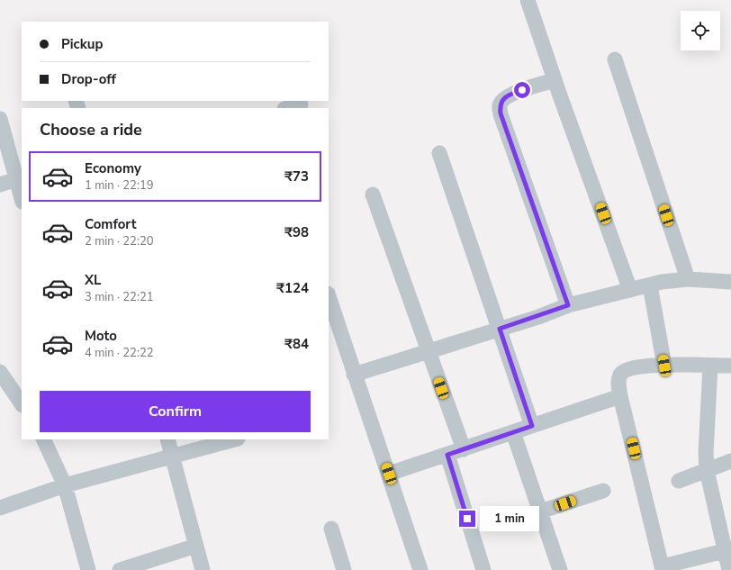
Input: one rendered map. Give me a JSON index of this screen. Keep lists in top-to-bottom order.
{
  "page": {
    "banner": ["Pickup", "Drop-off"],
    "heading": "Choose a ride",
    "list": [
      {
        "name": "Economy",
        "note": "1 min · 22:19",
        "value": "₹73"
      },
      {
        "name": "Comfort",
        "note": "2 min · 22:20",
        "value": "₹98"
      },
      {
        "name": "XL",
        "note": "3 min · 22:21",
        "value": "₹124"
      },
      {
        "name": "Moto",
        "note": "4 min · 22:22",
        "value": "₹84"
      }
    ],
    "buttons": "Confirm",
    "bubble": "1 min"
  }
}
